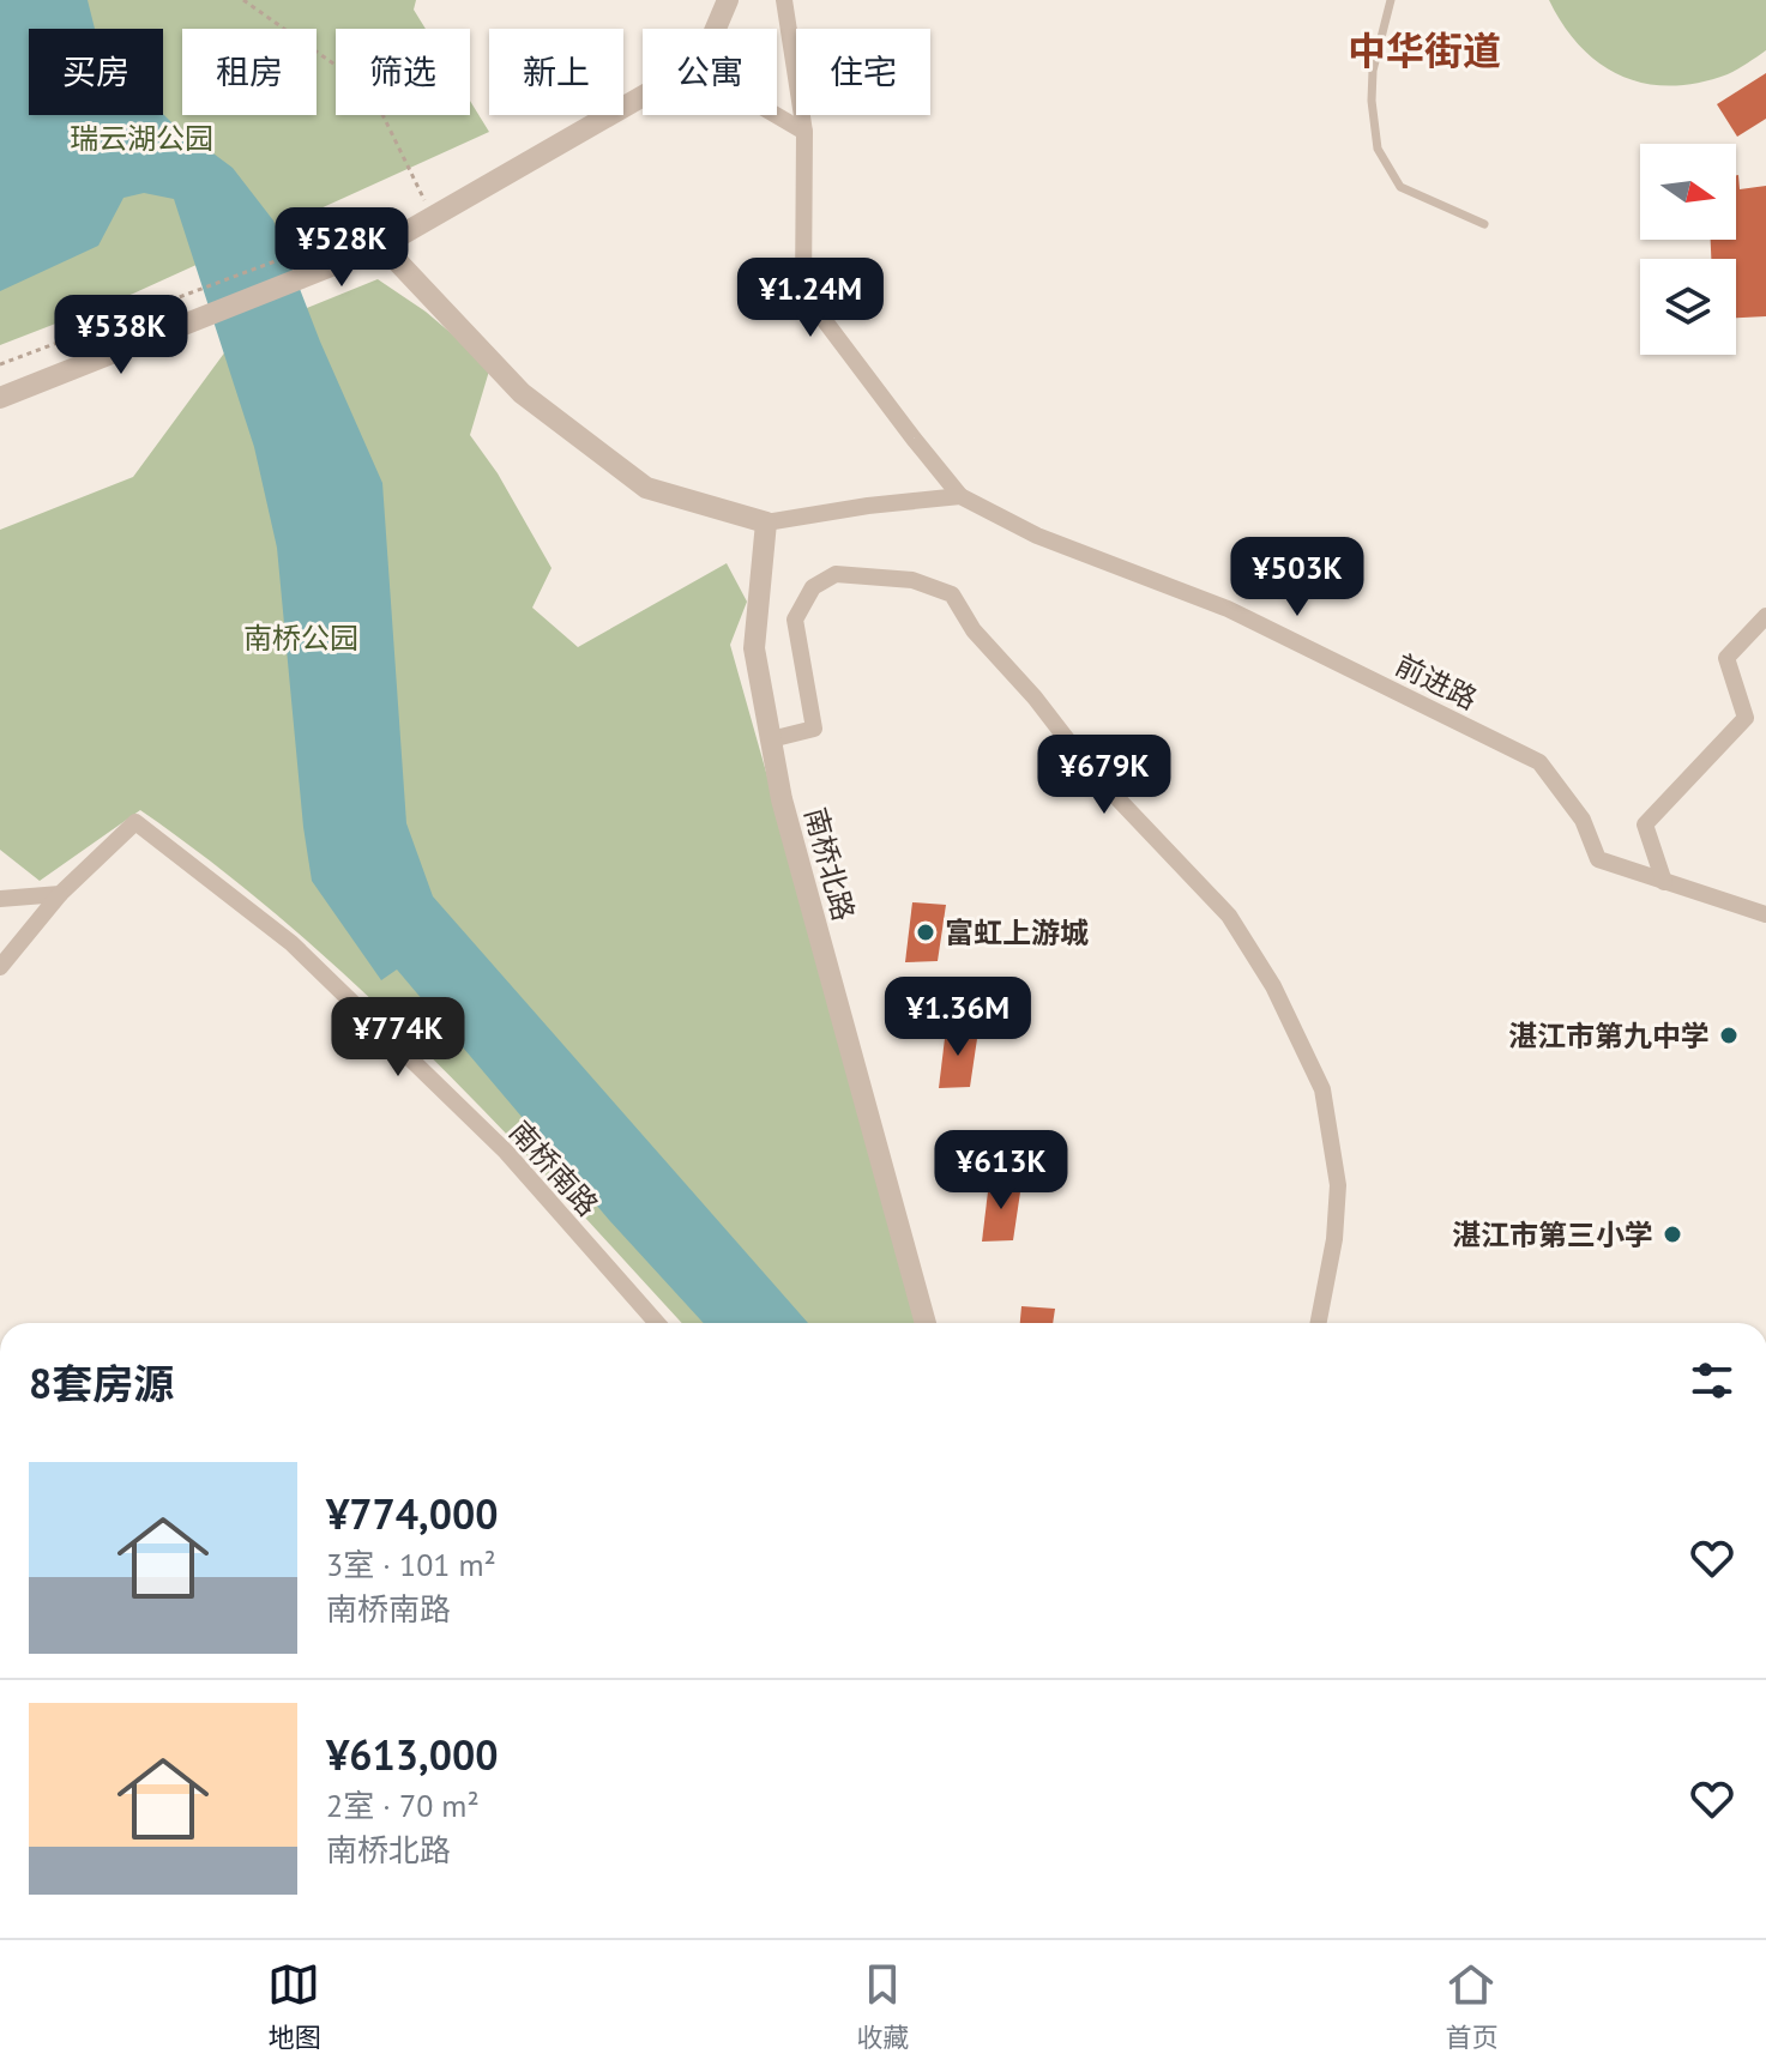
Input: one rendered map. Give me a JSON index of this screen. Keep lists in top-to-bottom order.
{
  "streets": {
    "street": ["前进路", "南桥北路", "南桥南路"]
  },
  "districts": ["中华街道"],
  "parks": ["瑞云湖公园", "南桥公园"],
  "places": ["富虹上游城", "湛江市第九中学", "湛江市第三小学"],
  "north": "right",
  "page": {
    "chip": [
      "买房",
      "租房",
      "筛选",
      "新上",
      "公寓",
      "住宅"
    ],
    "price": [
      "¥528K",
      "¥1.24M",
      "¥538K",
      "¥503K",
      "¥679K",
      "¥1.36M",
      "¥774K",
      "¥613K"
    ],
    "heading": "8套房源",
    "list": [
      {
        "name": "¥774,000",
        "note": "3室 · 101 m² · 南桥南路"
      },
      {
        "name": "¥613,000",
        "note": "2室 · 70 m² · 南桥北路"
      }
    ],
    "tabs": ["地图", "收藏", "首页"]
  }
}
